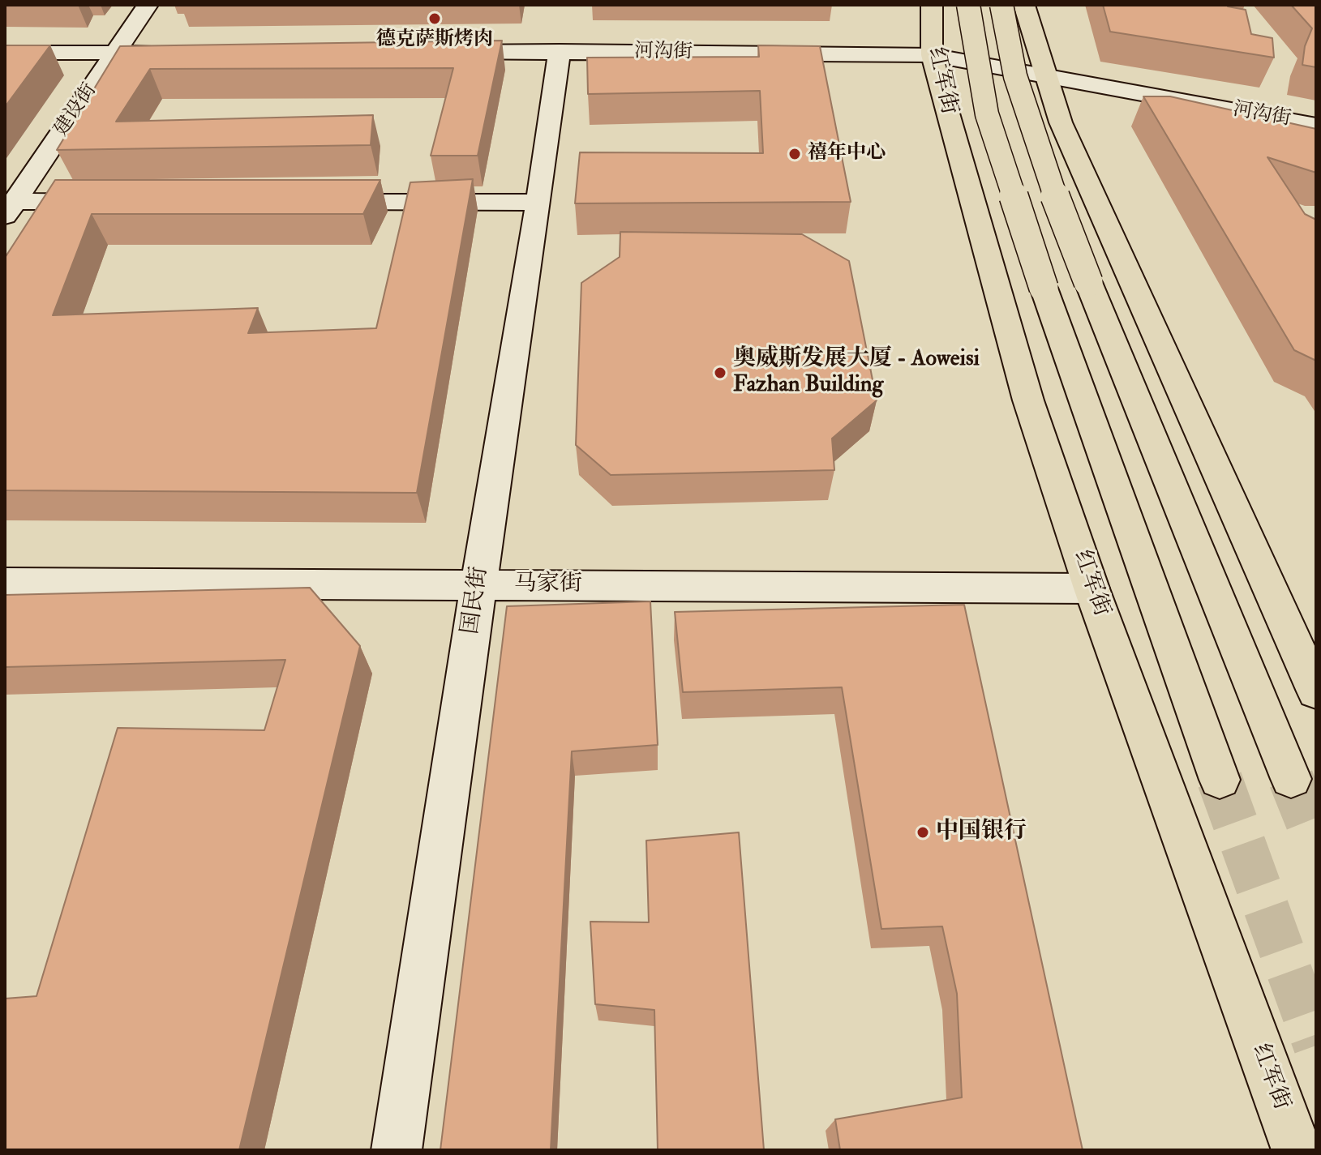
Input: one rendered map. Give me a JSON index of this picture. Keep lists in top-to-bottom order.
{
  "streets": {
    "main road": ["红军街"],
    "street": [
      "河沟街",
      "建设街",
      "马家街",
      "国民街"
    ]
  },
  "crossings": [
    ["河沟街", "红军街"],
    ["河沟街", "国民街"],
    ["红军街", "马家街"],
    ["马家街", "国民街"]
  ],
  "places": [
    "德克萨斯烤肉",
    "禧年中心",
    "奥威斯发展大厦 - Aoweisi Fazhan Building",
    "中国银行"
  ]
}
